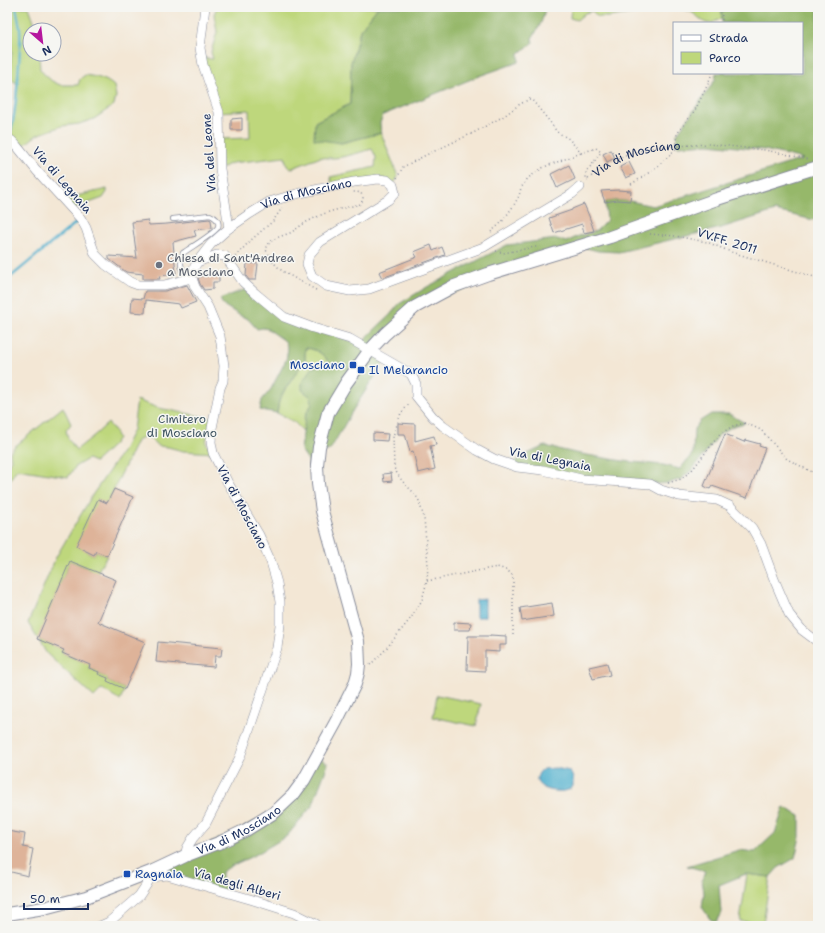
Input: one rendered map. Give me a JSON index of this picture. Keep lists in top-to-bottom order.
{
  "streets": {
    "main road": ["Via di Mosciano"],
    "street": ["Via del Leone", "Via di Legnaia", "Via degli Alberi"],
    "path": ["VV.FF. 2011"]
  },
  "crossings": [
    ["Via del Leone", "Via di Mosciano"],
    ["Via di Mosciano", "Via di Legnaia"],
    ["Via di Mosciano", "Via degli Alberi"]
  ],
  "parks": ["Cimitero di Mosciano"],
  "places": {
    "other": ["Chiesa di Sant'Andrea a Mosciano"],
    "transit": ["Mosciano", "Il Melarancio", "Ragnaia"]
  },
  "legend": ["Strada", "Parco"],
  "scale_bar": "50 m",
  "north": "bottom right"
}
